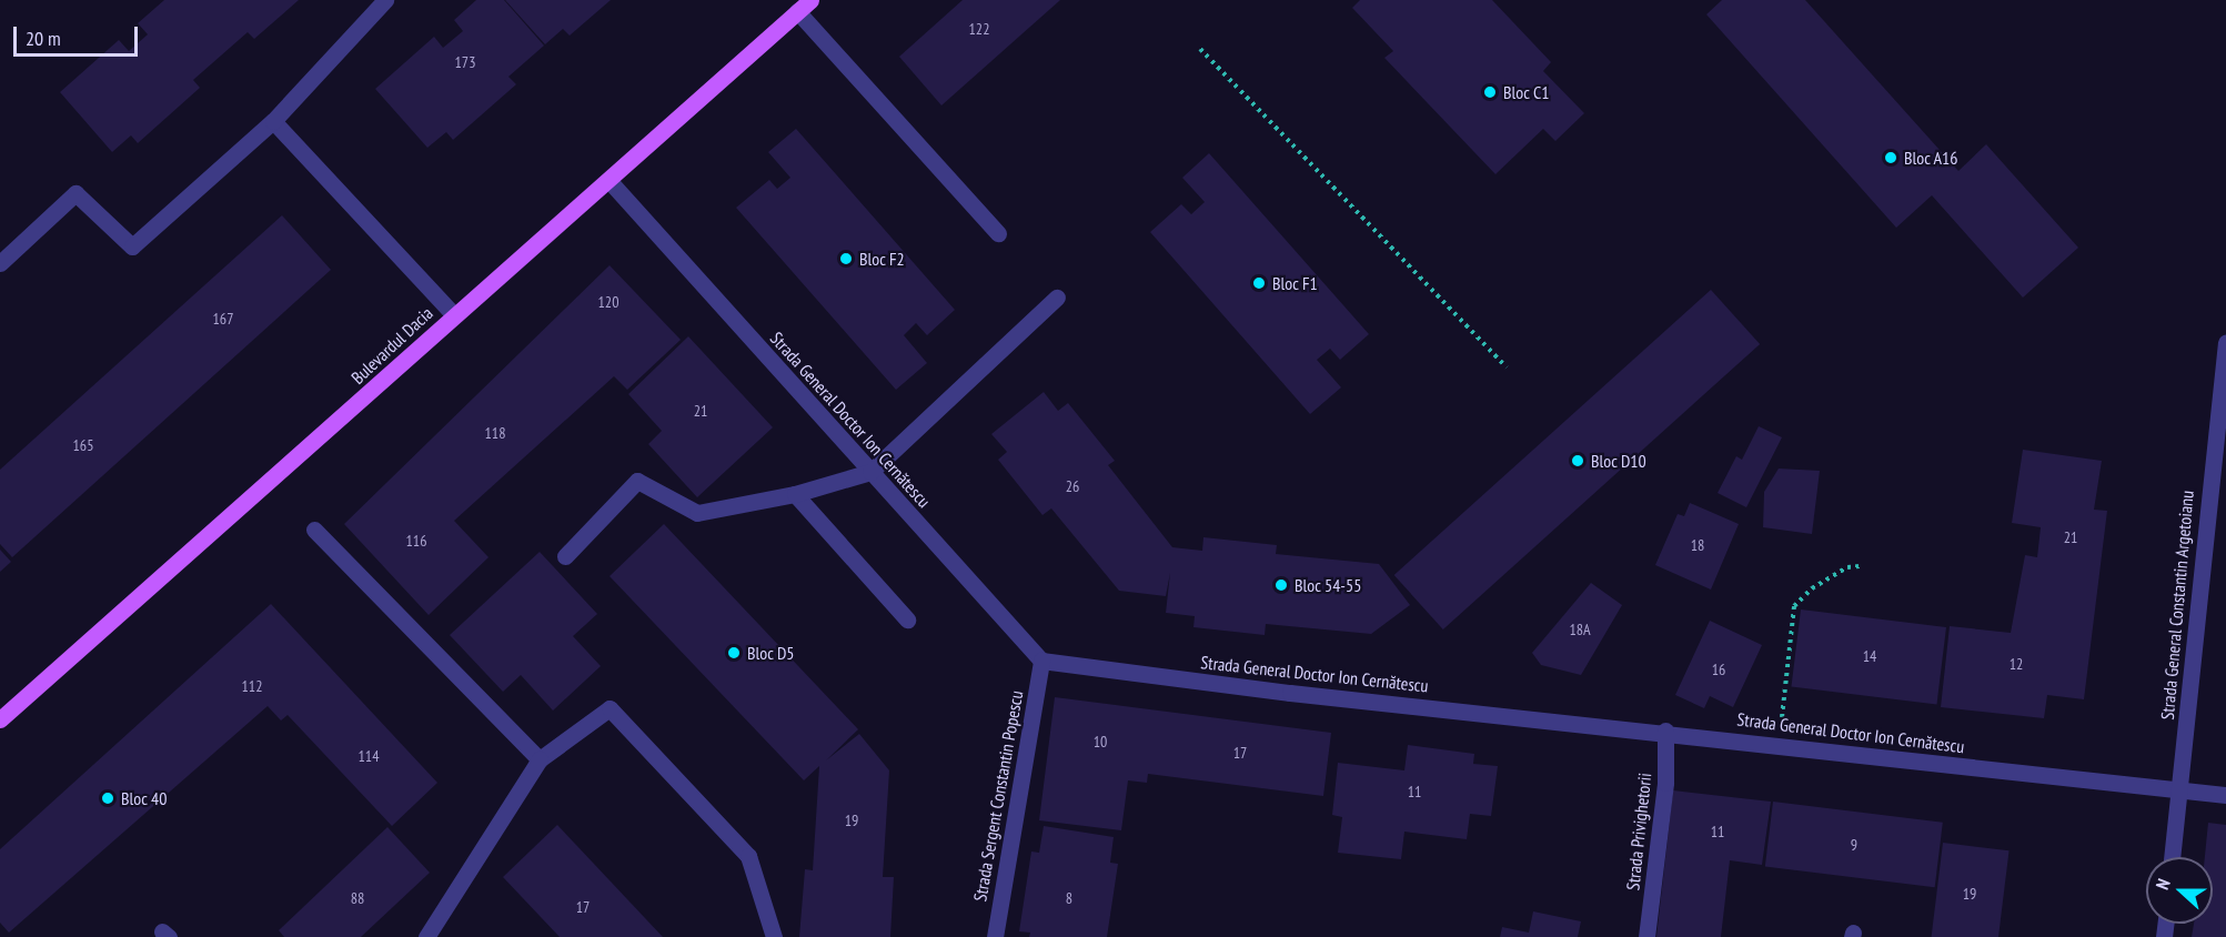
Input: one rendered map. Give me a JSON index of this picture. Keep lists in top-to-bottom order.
{
  "streets": {
    "main road": ["Bulevardul Dacia"],
    "street": [
      "Strada General Doctor Ion Cernătescu",
      "Strada General Constantin Argetoianu",
      "Strada Sergent Constantin Popescu",
      "Strada Privighetorii"
    ]
  },
  "crossings": [
    ["Bulevardul Dacia", "Strada General Doctor Ion Cernătescu"],
    ["Strada General Doctor Ion Cernătescu", "Strada General Constantin Argetoianu"],
    ["Strada General Doctor Ion Cernătescu", "Strada Sergent Constantin Popescu"],
    ["Strada General Doctor Ion Cernătescu", "Strada Privighetorii"]
  ],
  "places": [
    "Bloc C1",
    "Bloc A16",
    "Bloc F2",
    "Bloc F1",
    "Bloc D10",
    "Bloc 54-55",
    "Bloc D5",
    "Bloc 40"
  ],
  "house_numbers": [
    "122",
    "173",
    "120",
    "167",
    "21",
    "118",
    "165",
    "26",
    "21",
    "116",
    "18",
    "18A",
    "14",
    "12",
    "16",
    "112",
    "10",
    "17",
    "114",
    "11",
    "19",
    "11",
    "9",
    "19",
    "88",
    "8",
    "17"
  ],
  "scale_bar": "20 m",
  "north": "left"
}
